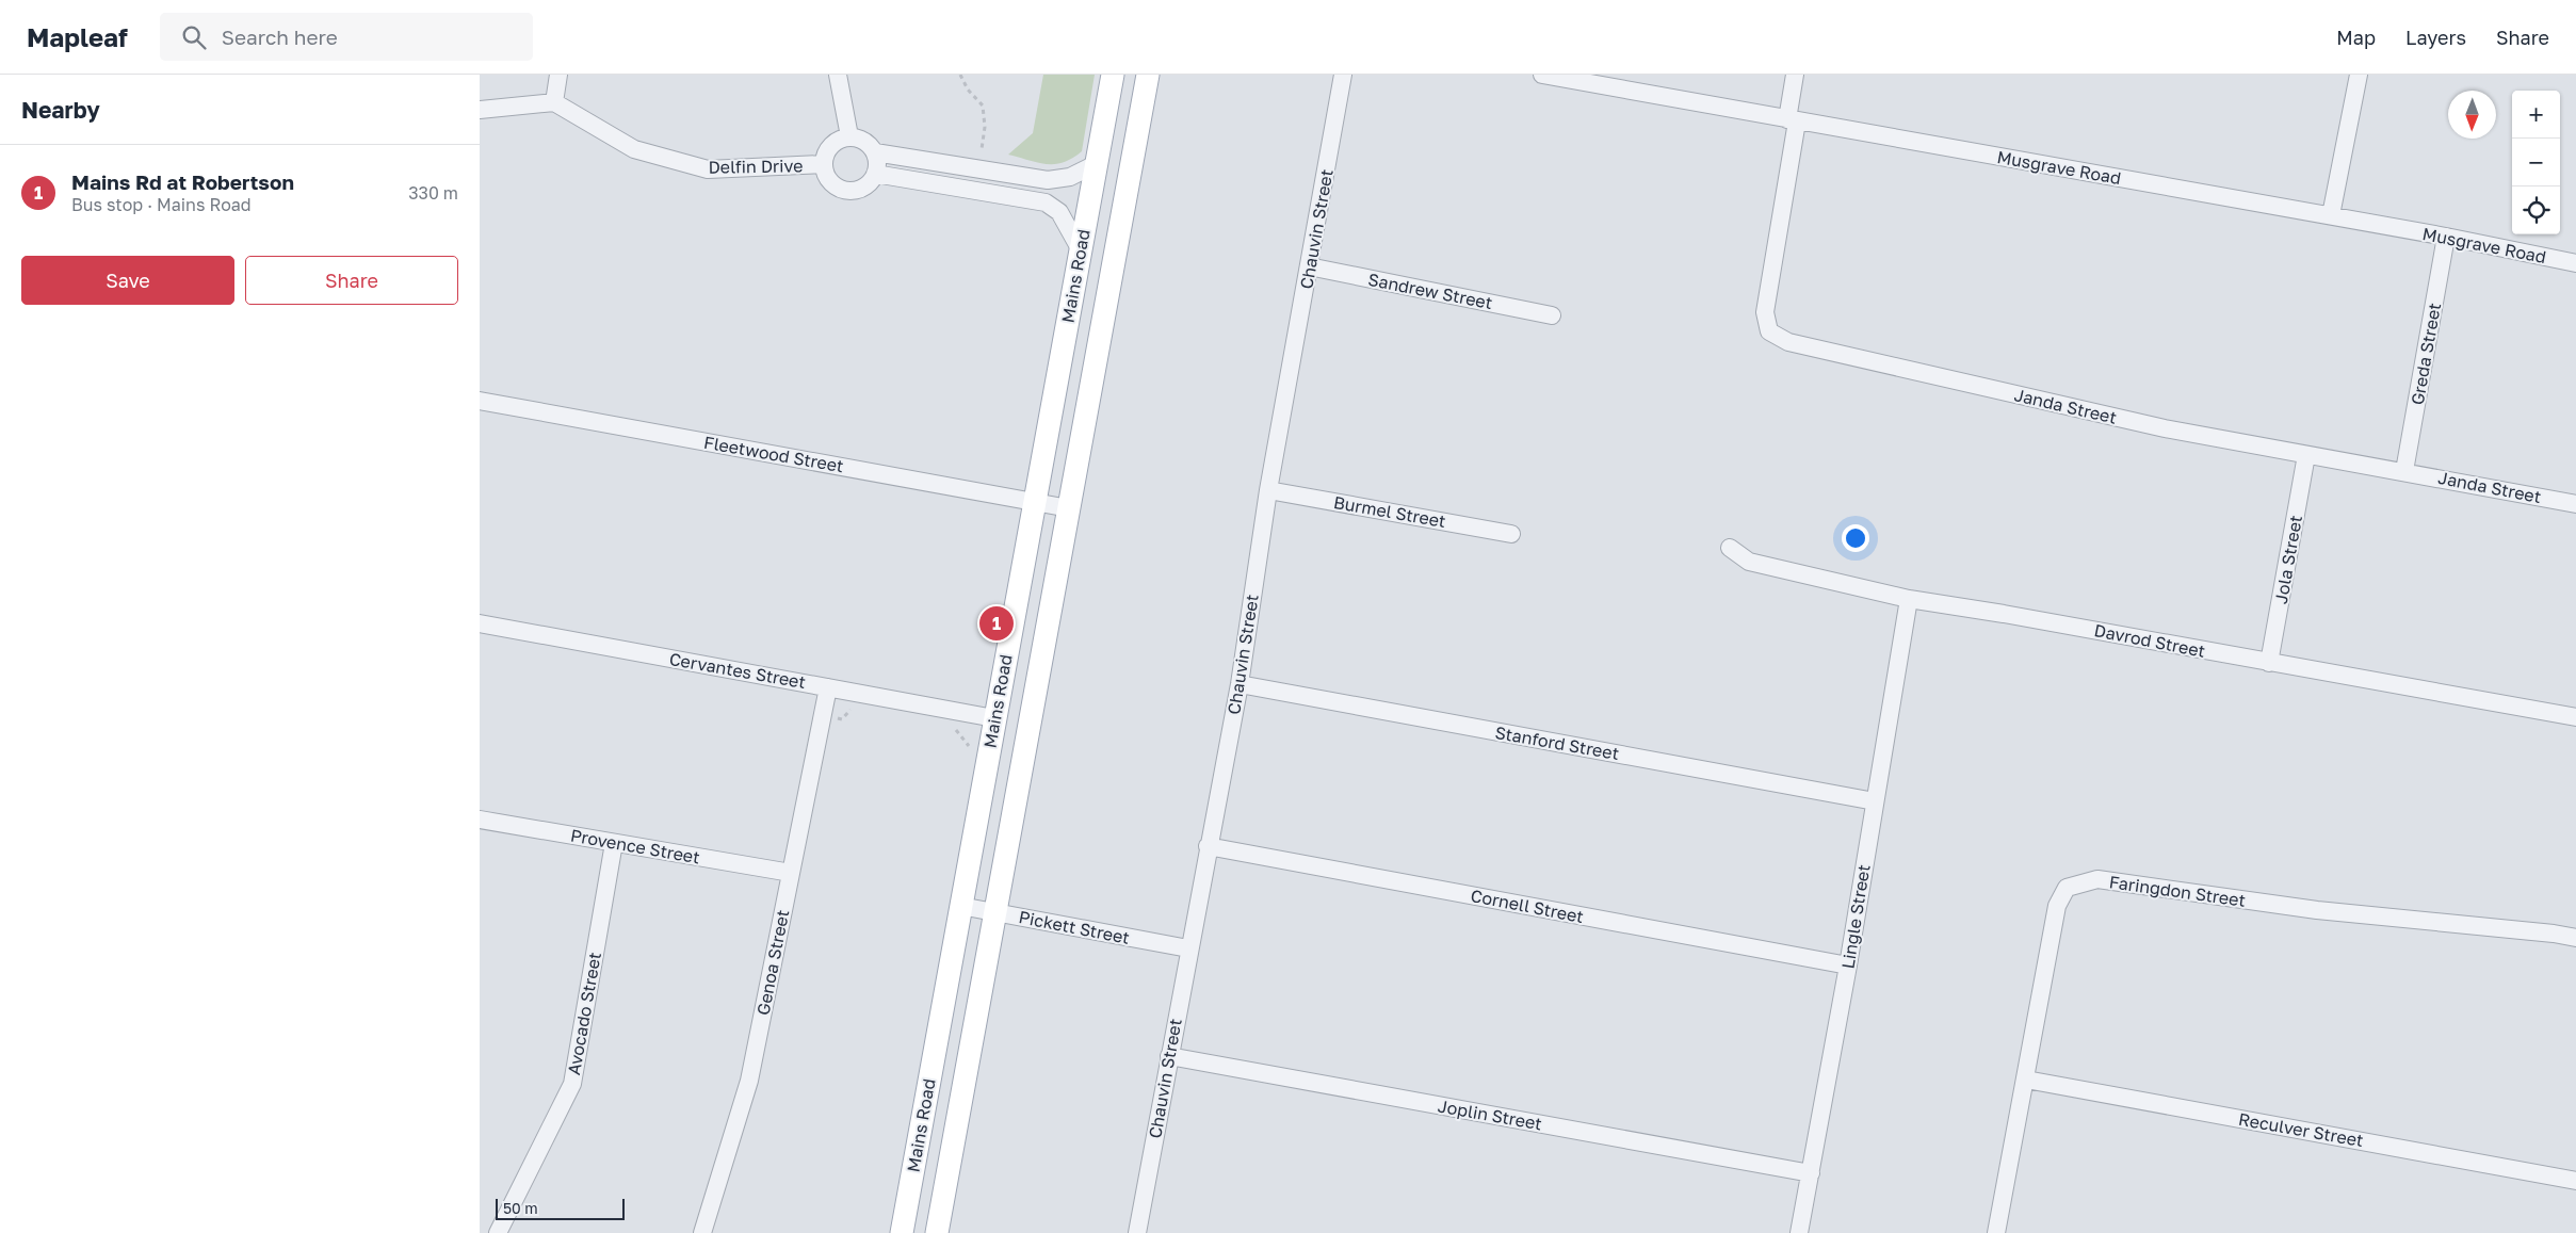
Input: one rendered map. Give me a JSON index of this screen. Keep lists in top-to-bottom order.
{
  "streets": {
    "main road": ["Mains Road"],
    "street": [
      "Delfin Drive",
      "Musgrave Road",
      "Chauvin Street",
      "Sandrew Street",
      "Greda Street",
      "Janda Street",
      "Fleetwood Street",
      "Burmel Street",
      "Jola Street",
      "Davrod Street",
      "Cervantes Street",
      "Stanford Street",
      "Provence Street",
      "Faringdon Street",
      "Cornell Street",
      "Lingle Street",
      "Pickett Street",
      "Genoa Street",
      "Avocado Street",
      "Joplin Street",
      "Reculver Street"
    ]
  },
  "crossings": [
    ["Musgrave Road", "Greda Street"],
    ["Musgrave Road", "Janda Street"],
    ["Chauvin Street", "Sandrew Street"],
    ["Chauvin Street", "Burmel Street"],
    ["Chauvin Street", "Stanford Street"],
    ["Chauvin Street", "Cornell Street"],
    ["Chauvin Street", "Pickett Street"],
    ["Chauvin Street", "Joplin Street"],
    ["Mains Road", "Fleetwood Street"],
    ["Mains Road", "Cervantes Street"],
    ["Mains Road", "Pickett Street"],
    ["Greda Street", "Janda Street"],
    ["Janda Street", "Jola Street"],
    ["Jola Street", "Davrod Street"],
    ["Davrod Street", "Lingle Street"],
    ["Cervantes Street", "Genoa Street"],
    ["Stanford Street", "Lingle Street"],
    ["Provence Street", "Genoa Street"],
    ["Provence Street", "Avocado Street"],
    ["Faringdon Street", "Reculver Street"],
    ["Cornell Street", "Lingle Street"],
    ["Lingle Street", "Joplin Street"]
  ],
  "scale_bar": "50 m",
  "north": "bottom",
  "page": {
    "header": "Mapleaf",
    "search": "Search here",
    "nav": ["Map", "Layers", "Share"],
    "heading": "Nearby",
    "map_buttons": ["+", "−"],
    "list": [
      {
        "mark": "1",
        "name": "Mains Rd at Robertson",
        "note": "Bus stop · Mains Road",
        "value": "330 m"
      }
    ],
    "buttons": ["Save", "Share"],
    "pins": "1",
    "scale": "50 m"
  }
}
